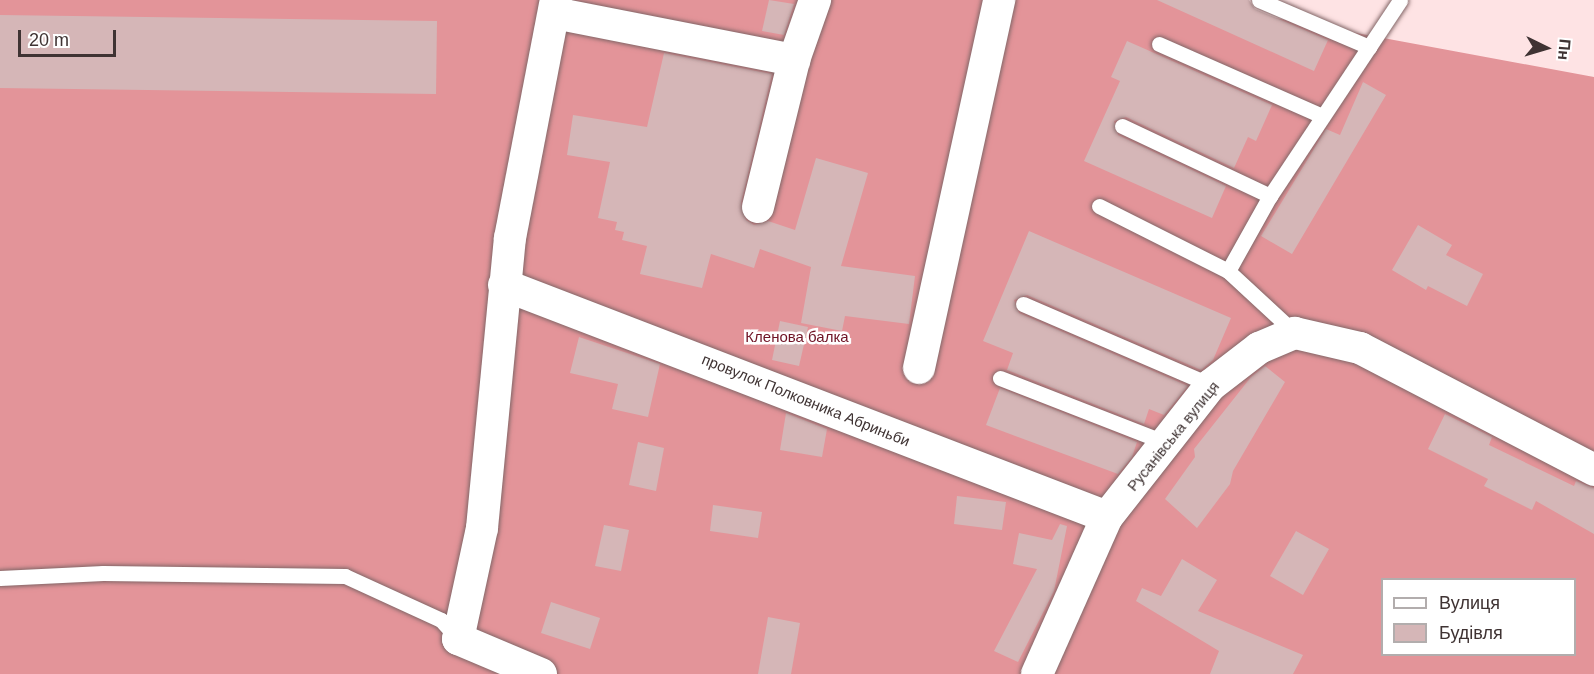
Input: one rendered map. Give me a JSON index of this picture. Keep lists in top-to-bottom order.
{
  "streets": {
    "street": ["провулок Полковника Абриньби", "Русанівська вулиця"]
  },
  "crossings": [
    ["провулок Полковника Абриньби", "Русанівська вулиця"]
  ],
  "parks": ["Кленова балка"],
  "legend": ["Вулиця", "Будівля"],
  "scale_bar": "20 m",
  "north": "right"
}
